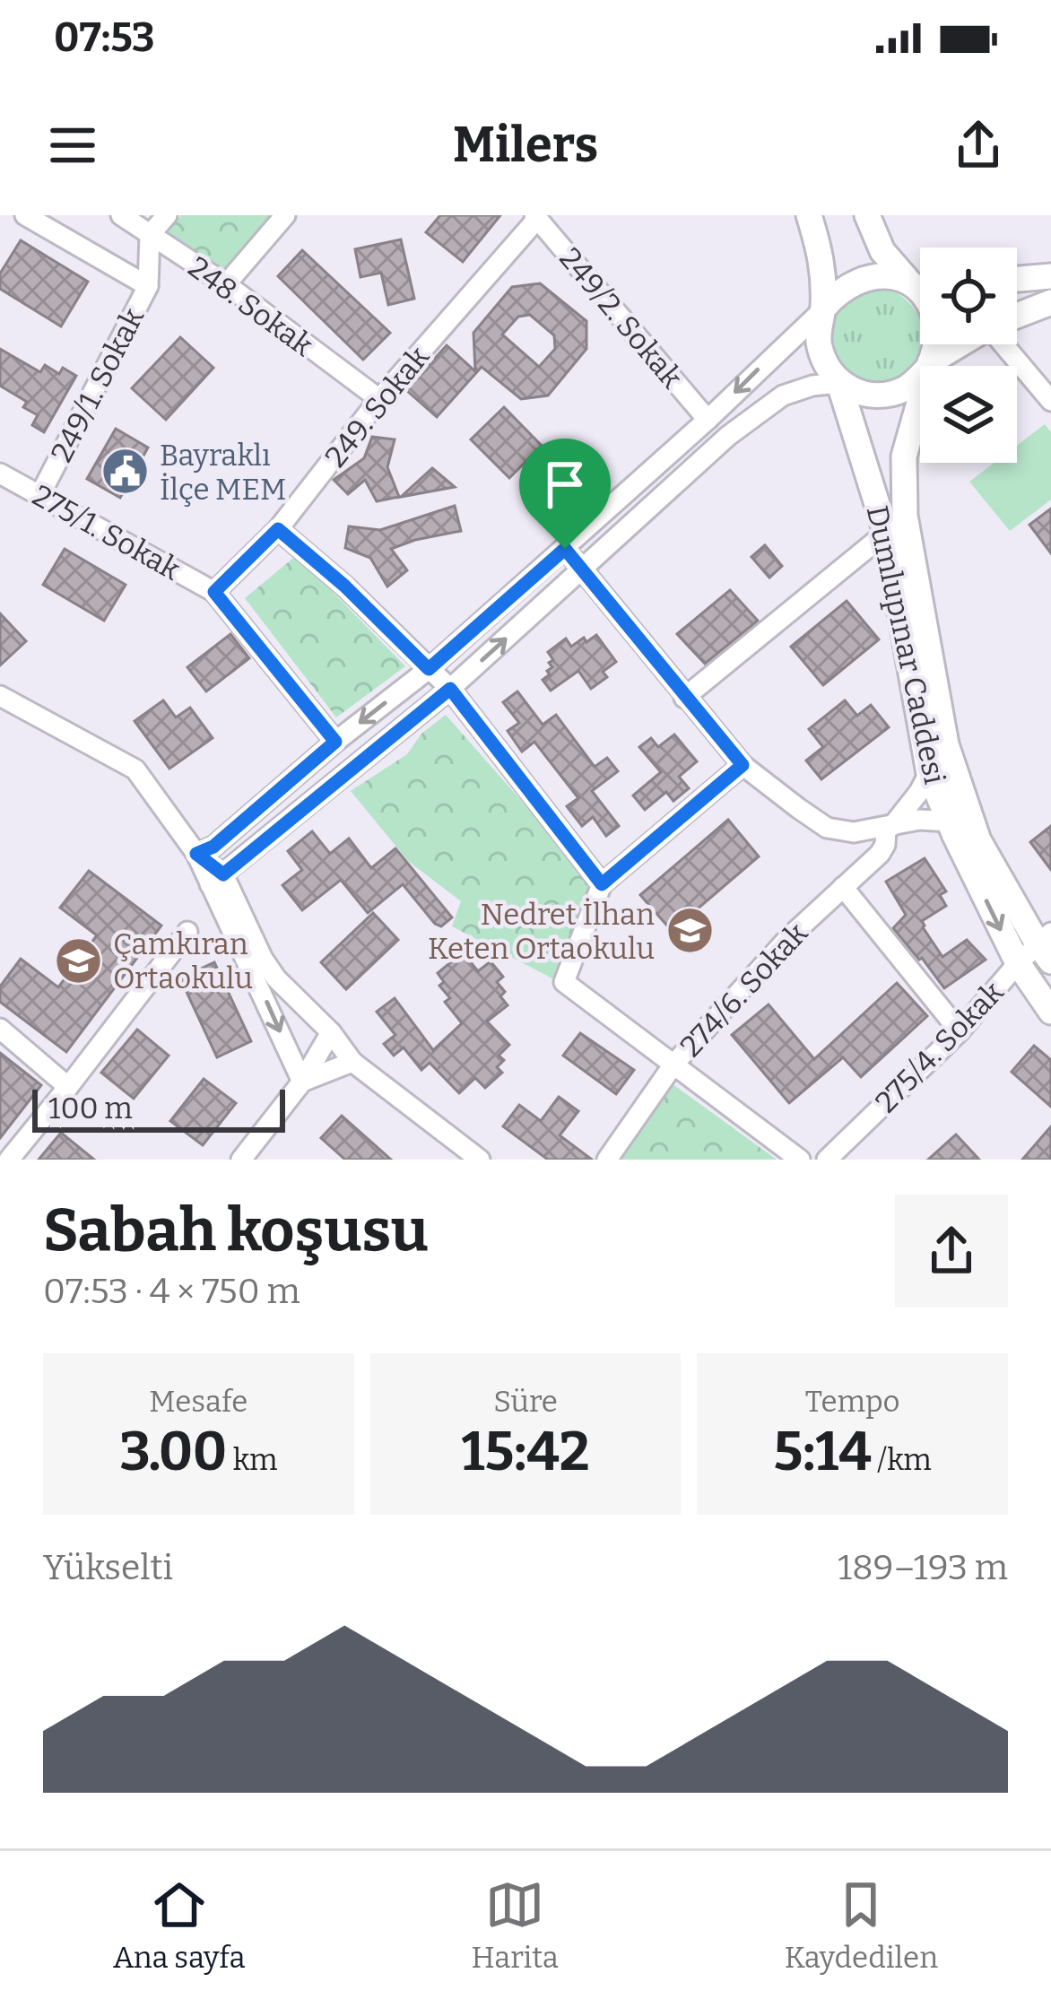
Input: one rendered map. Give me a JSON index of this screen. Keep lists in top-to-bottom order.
{
  "streets": {
    "main road": ["Dumlupınar Caddesi"],
    "street": [
      "248. Sokak",
      "249/2. Sokak",
      "249/1. Sokak",
      "249. Sokak",
      "275/1. Sokak",
      "274/6. Sokak",
      "275/4. Sokak"
    ]
  },
  "crossings": [
    ["248. Sokak", "249/1. Sokak"],
    ["248. Sokak", "249. Sokak"],
    ["249/2. Sokak", "249. Sokak"],
    ["249/1. Sokak", "275/1. Sokak"],
    ["249. Sokak", "275/1. Sokak"],
    ["Dumlupınar Caddesi", "274/6. Sokak"],
    ["Dumlupınar Caddesi", "275/4. Sokak"]
  ],
  "places": {
    "public building": ["Bayraklı İlçe MEM"],
    "school or university": ["Nedret İlhan Keten Ortaokulu", "Çamkıran Ortaokulu"]
  },
  "scale_bar": "100 m",
  "page": {
    "status": "07:53",
    "header": "Milers",
    "scale": "100 m",
    "heading": ["Sabah koşusu", "07:53 · 4 × 750 m"],
    "stats": [
      ["Mesafe", "3.00 km"],
      ["Süre", "15:42"],
      ["Tempo", "5:14 /km"]
    ],
    "chart": ["Yükselti", "189–193 m"],
    "tabs": ["Ana sayfa", "Harita", "Kaydedilen"]
  }
}
